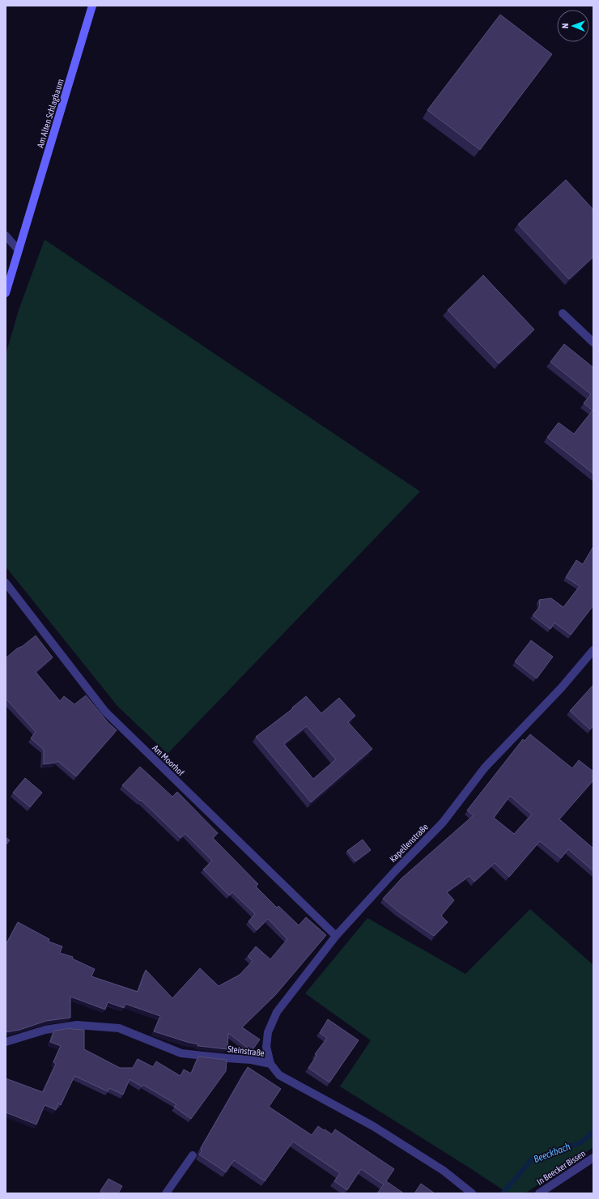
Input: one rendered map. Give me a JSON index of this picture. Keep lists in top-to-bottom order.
{
  "streets": {
    "main road": ["Am Alten Schlagbaum"],
    "street": [
      "Am Moorhof",
      "Kapellenstraße",
      "Steinstraße",
      "In Beecker Bissen"
    ]
  },
  "crossings": [
    ["Am Moorhof", "Kapellenstraße"],
    ["Kapellenstraße", "Steinstraße"]
  ],
  "water": ["Beeckbach"],
  "north": "left"
}
